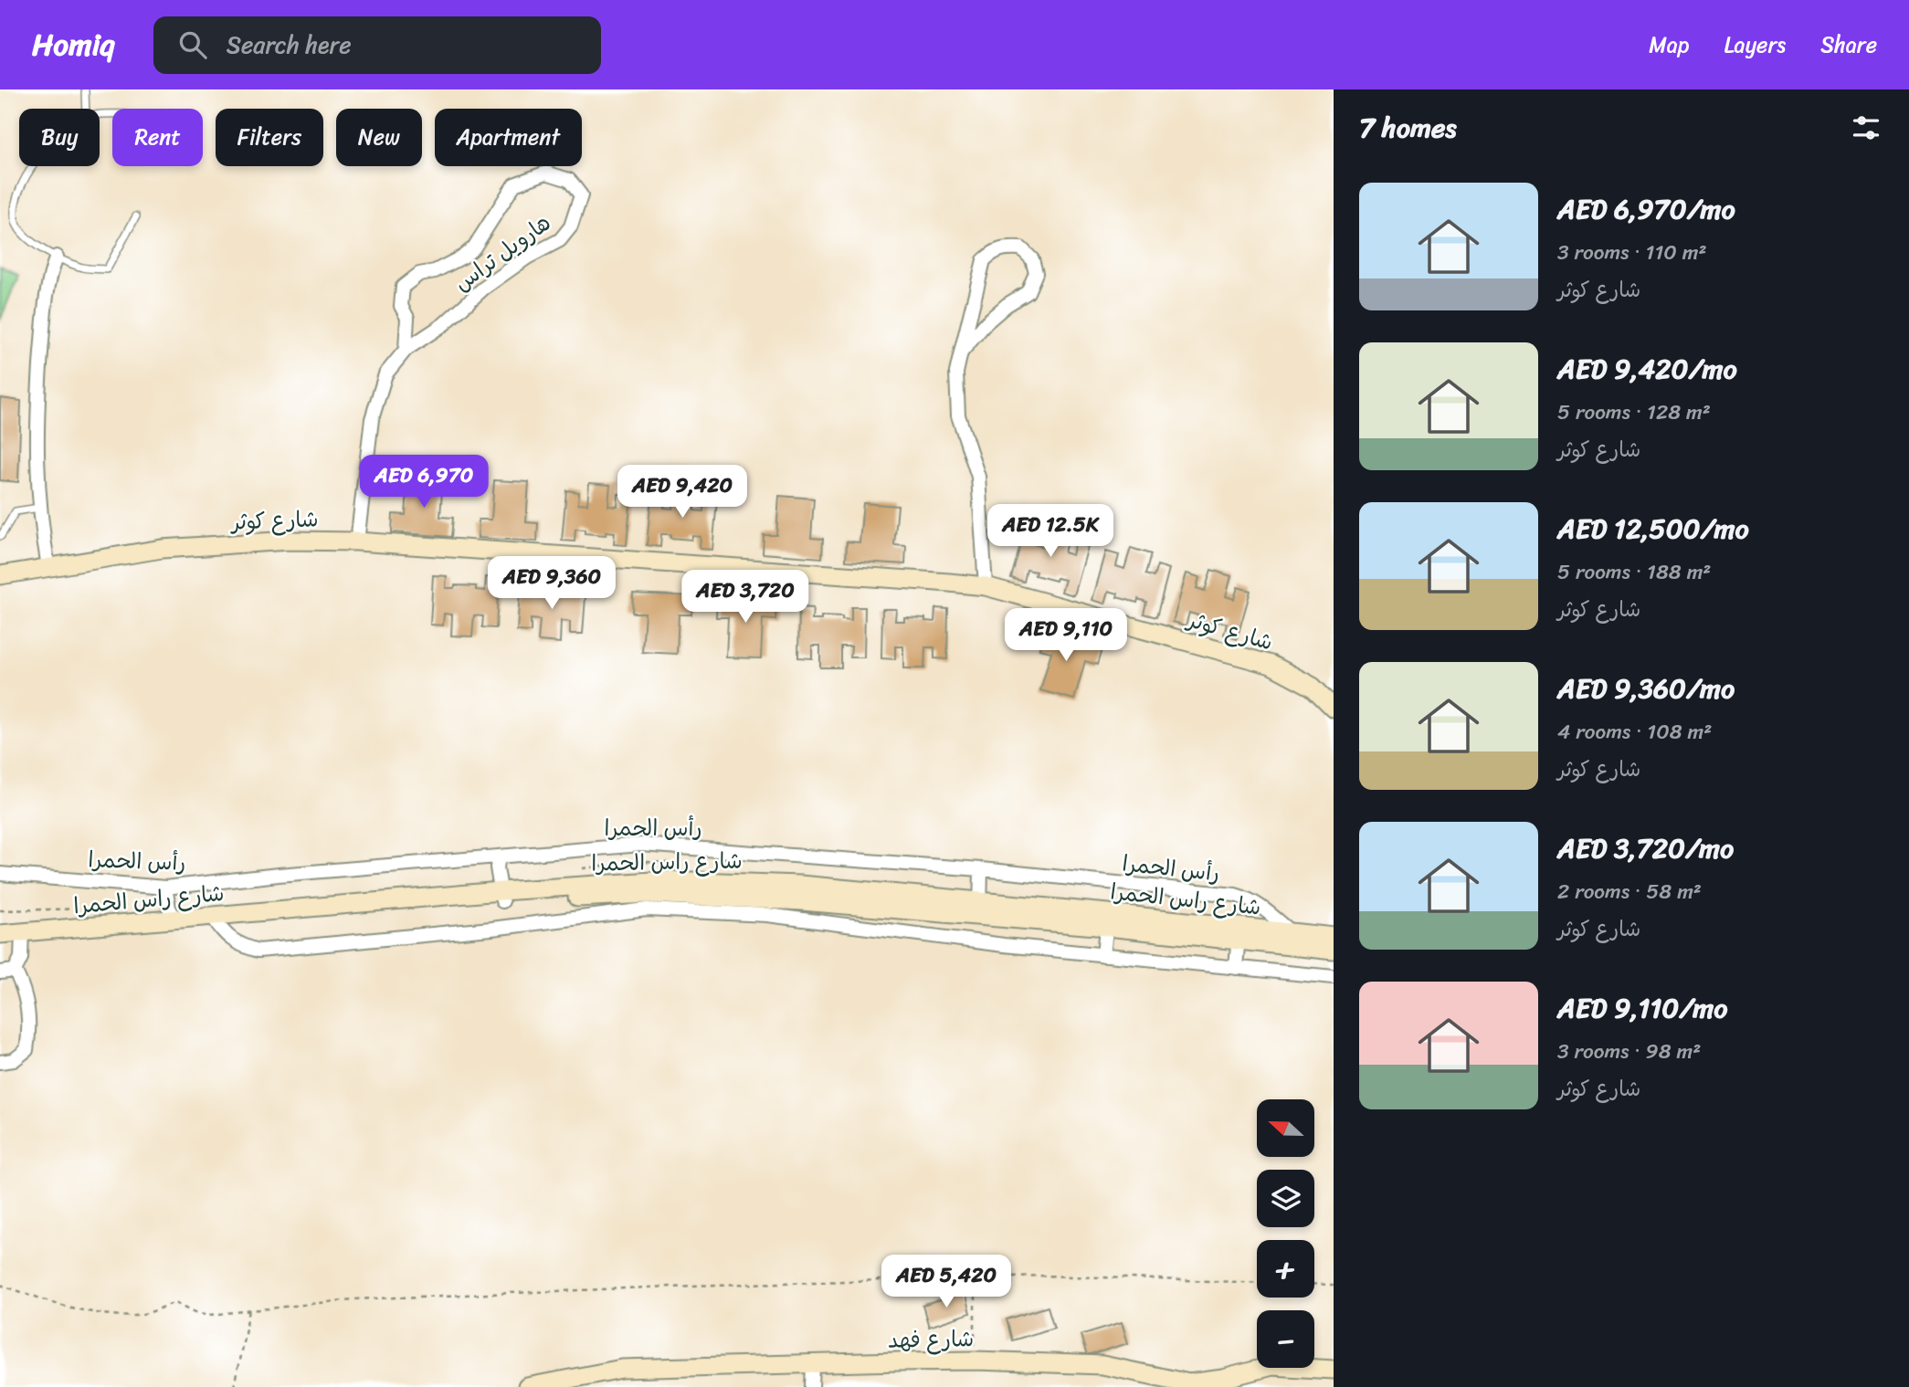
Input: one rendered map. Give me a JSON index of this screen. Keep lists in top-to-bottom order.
{
  "streets": {
    "street": [
      "هارويل تراس",
      "شارع كوثر",
      "رأس الحمرا",
      "شارع راس الحمرا",
      "شارع فهد"
    ]
  },
  "crossings": [
    ["هارويل تراس", "شارع كوثر"],
    ["رأس الحمرا", "شارع راس الحمرا"]
  ],
  "north": "left",
  "page": {
    "header": "Homiq",
    "search": "Search here",
    "nav": ["Map", "Layers", "Share"],
    "heading": "7 homes",
    "chip": [
      "Buy",
      "Rent",
      "Filters",
      "New",
      "Apartment"
    ],
    "list": [
      {
        "name": "AED 6,970/mo",
        "note": "3 rooms · 110 m² · شارع كوثر"
      },
      {
        "name": "AED 9,420/mo",
        "note": "5 rooms · 128 m² · شارع كوثر"
      },
      {
        "name": "AED 12,500/mo",
        "note": "5 rooms · 188 m² · شارع كوثر"
      },
      {
        "name": "AED 9,360/mo",
        "note": "4 rooms · 108 m² · شارع كوثر"
      },
      {
        "name": "AED 3,720/mo",
        "note": "2 rooms · 58 m² · شارع كوثر"
      },
      {
        "name": "AED 9,110/mo",
        "note": "3 rooms · 98 m² · شارع كوثر"
      }
    ],
    "price": [
      "AED 6,970",
      "AED 9,420",
      "AED 12.5K",
      "AED 9,360",
      "AED 3,720",
      "AED 9,110",
      "AED 5,420"
    ],
    "map_buttons": ["+", "−"]
  }
}
